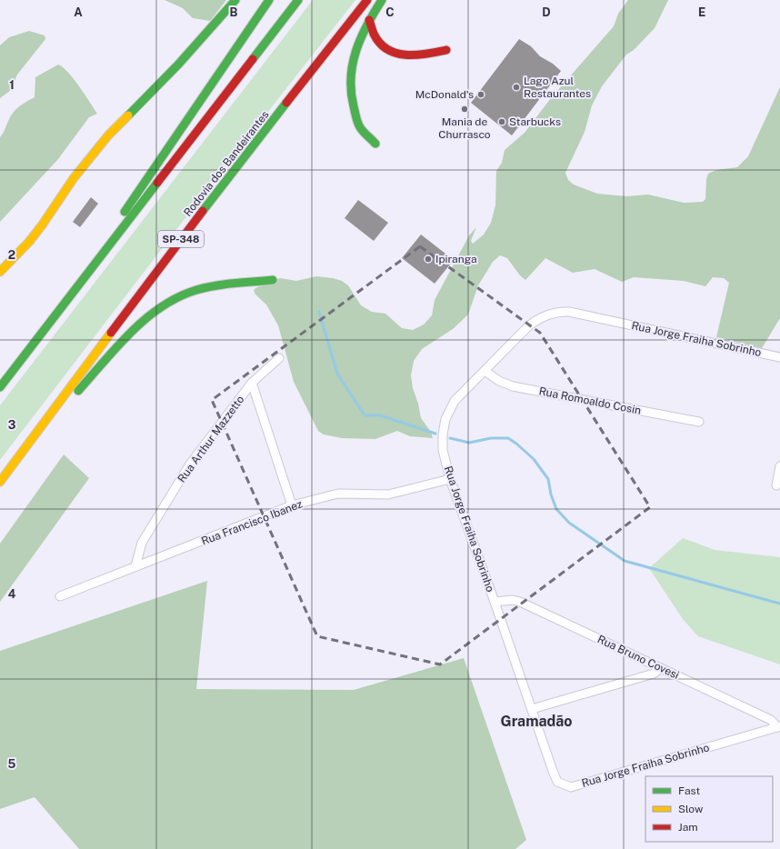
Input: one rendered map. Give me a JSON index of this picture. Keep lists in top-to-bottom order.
{
  "streets": {
    "highway": ["Rodovia dos Bandeirantes", "SP-348"],
    "street": [
      "Rua Jorge Fraiha Sobrinho",
      "Rua Romoaldo Cosin",
      "Rua Arthur Mazzetto",
      "Rua Francisco Ibanez",
      "Rua Bruno Covesi"
    ]
  },
  "crossings": [
    ["Rua Jorge Fraiha Sobrinho", "Rua Romoaldo Cosin"],
    ["Rua Jorge Fraiha Sobrinho", "Rua Francisco Ibanez"],
    ["Rua Jorge Fraiha Sobrinho", "Rua Bruno Covesi"],
    ["Rua Arthur Mazzetto", "Rua Francisco Ibanez"]
  ],
  "districts": ["Gramadão"],
  "places": [
    "Lago Azul Restaurantes",
    "McDonald's",
    "Mania de Churrasco",
    "Starbucks",
    "Ipiranga"
  ],
  "legend": ["Fast", "Slow", "Jam"],
  "grid": {
    "columns": [
      "A",
      "B",
      "C",
      "D",
      "E"
    ],
    "rows": [
      "1",
      "2",
      "3",
      "4",
      "5"
    ]
  }
}
